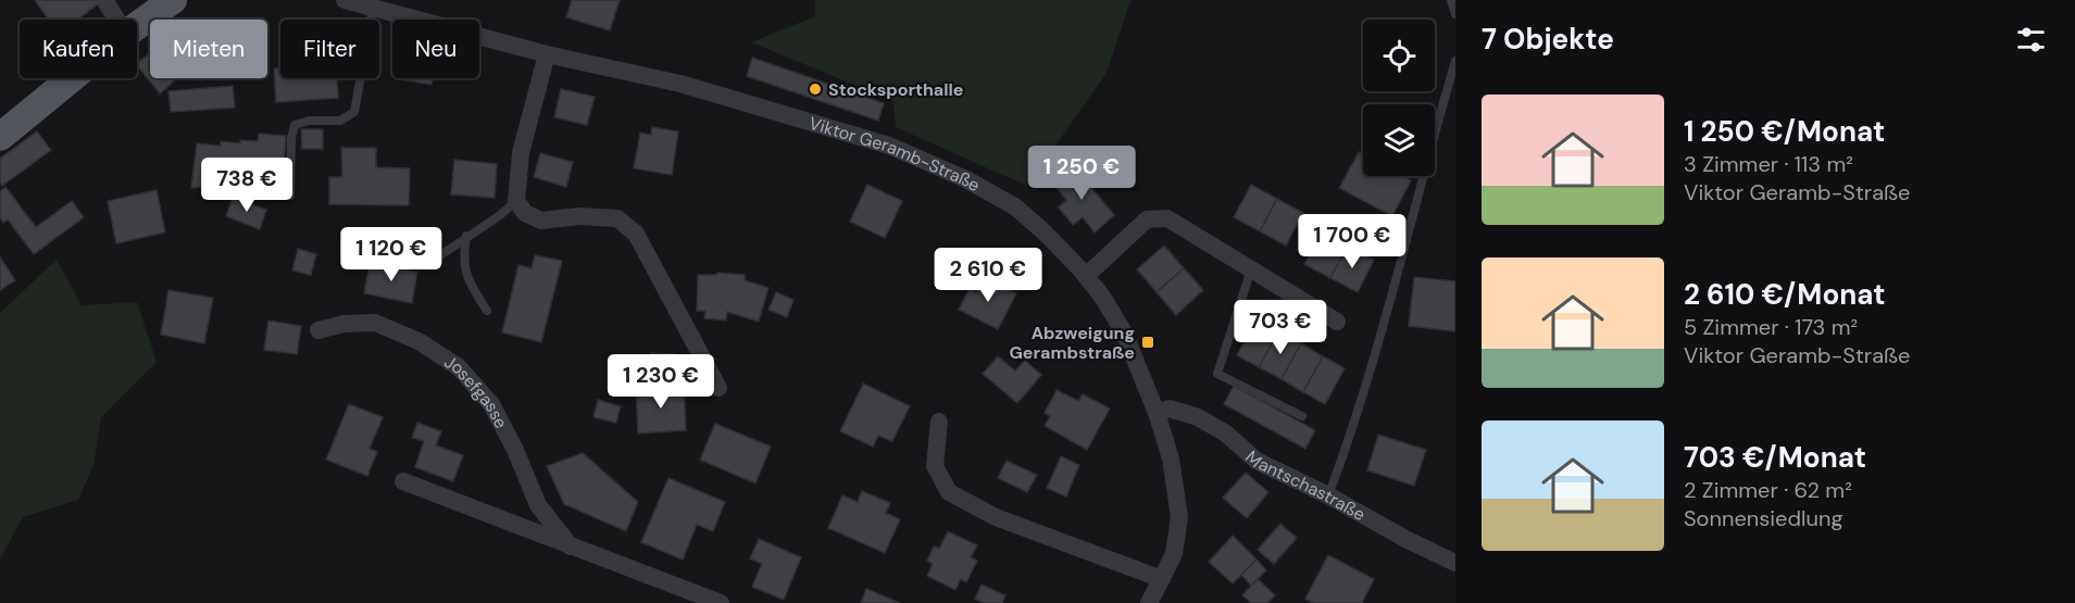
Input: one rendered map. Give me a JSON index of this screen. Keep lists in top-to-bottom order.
{
  "streets": {
    "street": ["Viktor Geramb-Straße", "Josefgasse", "Mantschastraße"]
  },
  "crossings": [
    ["Viktor Geramb-Straße", "Mantschastraße"]
  ],
  "places": {
    "other": ["Stocksporthalle"],
    "transit": ["Abzweigung Gerambstraße"]
  },
  "page": {
    "heading": "7 Objekte",
    "chip": [
      "Kaufen",
      "Mieten",
      "Filter",
      "Neu"
    ],
    "list": [
      {
        "name": "1 250 €/Monat",
        "note": "3 Zimmer · 113 m² · Viktor Geramb-Straße"
      },
      {
        "name": "2 610 €/Monat",
        "note": "5 Zimmer · 173 m² · Viktor Geramb-Straße"
      },
      {
        "name": "703 €/Monat",
        "note": "2 Zimmer · 62 m² · Sonnensiedlung"
      }
    ],
    "price": [
      "1 250 €",
      "738 €",
      "1 700 €",
      "1 120 €",
      "2 610 €",
      "703 €",
      "1 230 €"
    ]
  }
}
